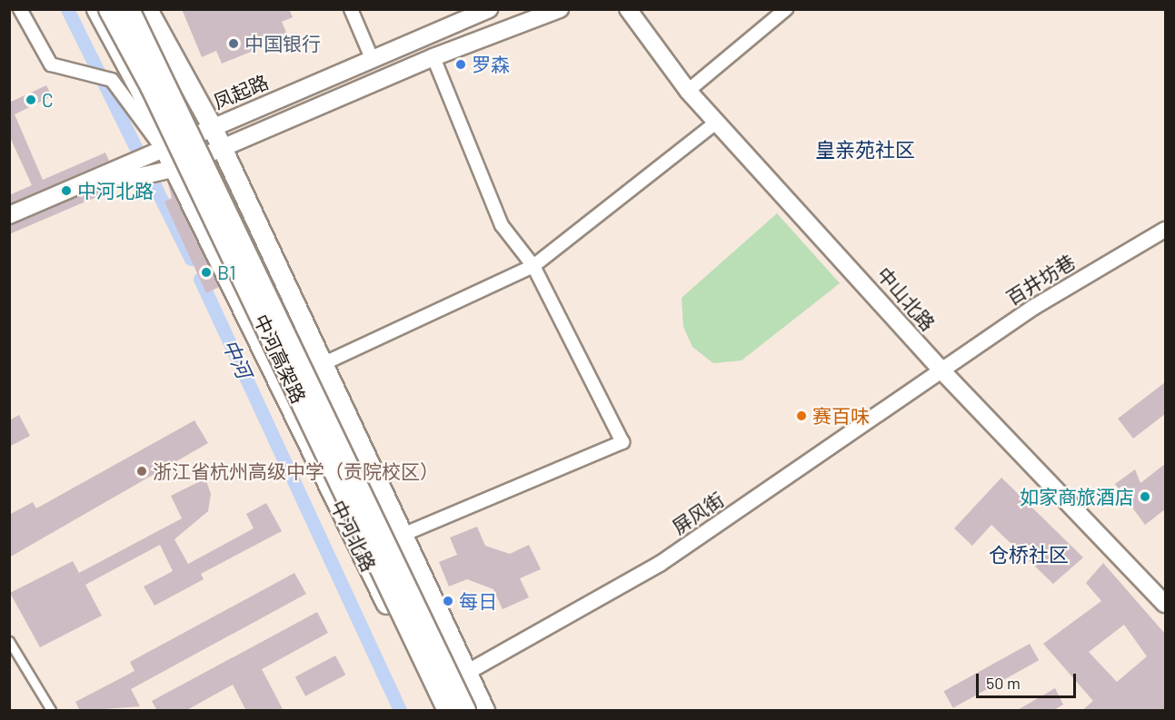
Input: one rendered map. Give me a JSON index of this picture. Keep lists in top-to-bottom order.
{
  "streets": {
    "main road": [
      "凤起路",
      "中山北路",
      "中河高架路",
      "中河北路"
    ],
    "street": ["百井坊巷", "屏风街"]
  },
  "crossings": [
    ["凤起路", "中河北路"],
    ["百井坊巷", "中山北路"],
    ["百井坊巷", "屏风街"],
    ["中山北路", "屏风街"]
  ],
  "districts": ["皇亲苑社区", "仓桥社区"],
  "water": ["中河"],
  "places": [
    "中国银行",
    "罗森",
    "C",
    "中河北路",
    "B1",
    "赛百味",
    "浙江省杭州高级中学（贡院校区）",
    "如家商旅酒店",
    "每日"
  ],
  "scale_bar": "50 m"
}
